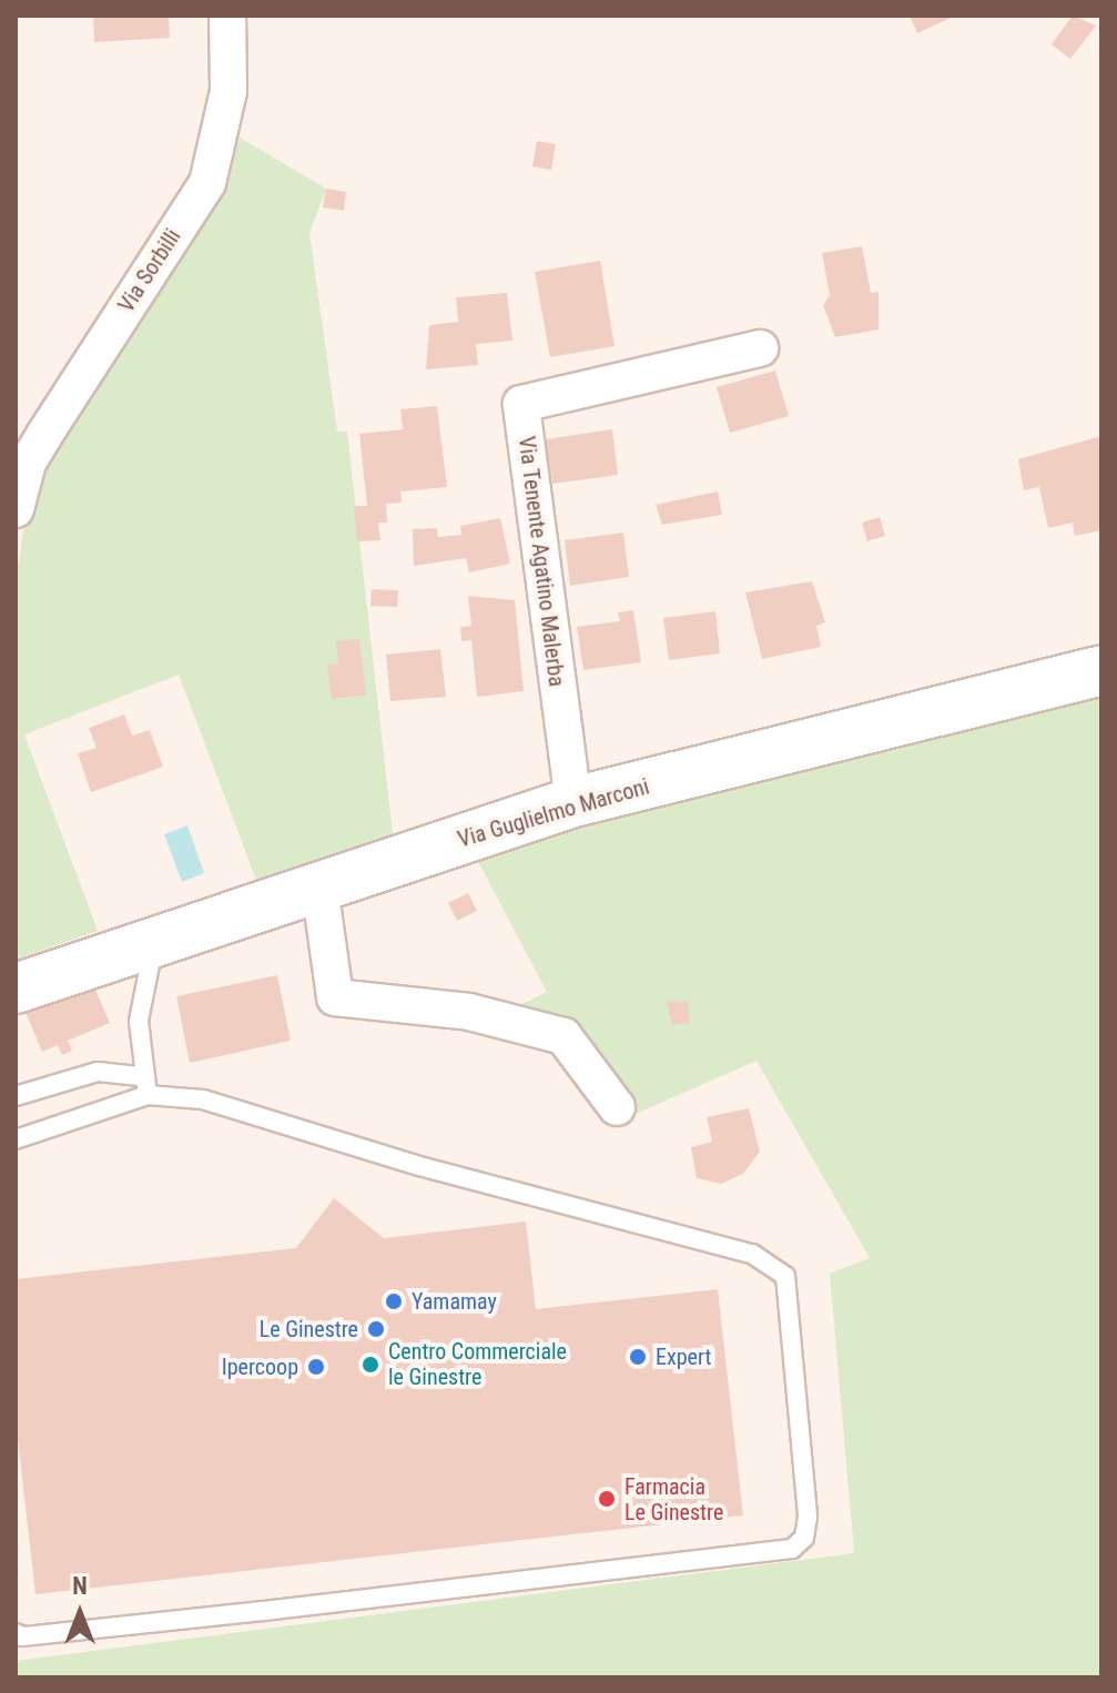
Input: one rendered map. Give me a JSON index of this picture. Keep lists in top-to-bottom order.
{
  "streets": {
    "main road": ["Via Guglielmo Marconi"],
    "street": ["Via Sorbilli", "Via Tenente Agatino Malerba"]
  },
  "crossings": [
    ["Via Tenente Agatino Malerba", "Via Guglielmo Marconi"]
  ],
  "places": [
    "Yamamay",
    "Le Ginestre",
    "Expert",
    "Centro Commerciale le Ginestre",
    "Ipercoop",
    "Farmacia Le Ginestre"
  ],
  "north": "top"
}
